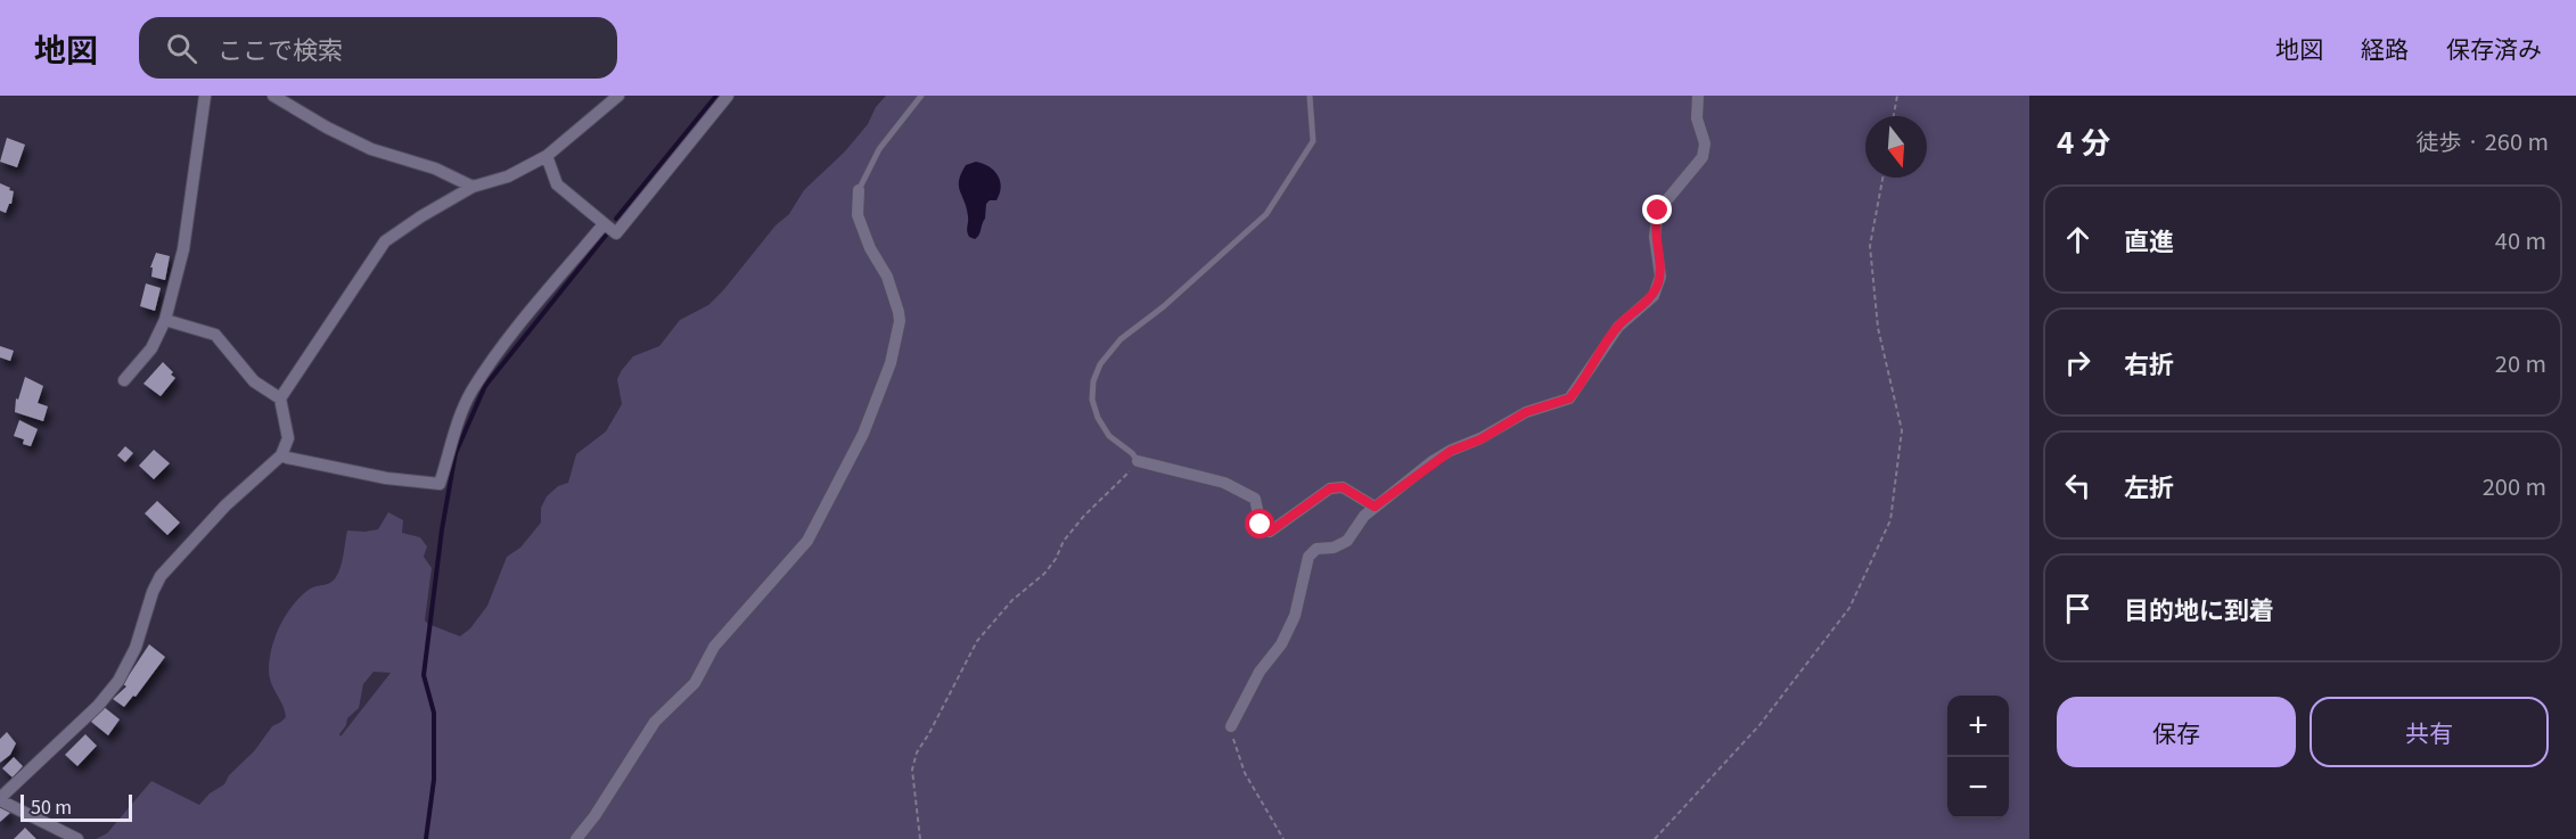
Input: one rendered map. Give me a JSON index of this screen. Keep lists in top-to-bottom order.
{
  "scale_bar": "50 m",
  "north": "bottom",
  "page": {
    "header": "地図",
    "search": "ここで検索",
    "nav": ["地図", "経路", "保存済み"],
    "heading": ["4 分", "徒歩 · 260 m"],
    "list": [
      ["直進", "40 m"],
      ["右折", "20 m"],
      ["左折", "200 m"],
      "目的地に到着"
    ],
    "buttons": ["保存", "共有"],
    "map_buttons": ["+", "−"],
    "scale": "50 m"
  }
}
